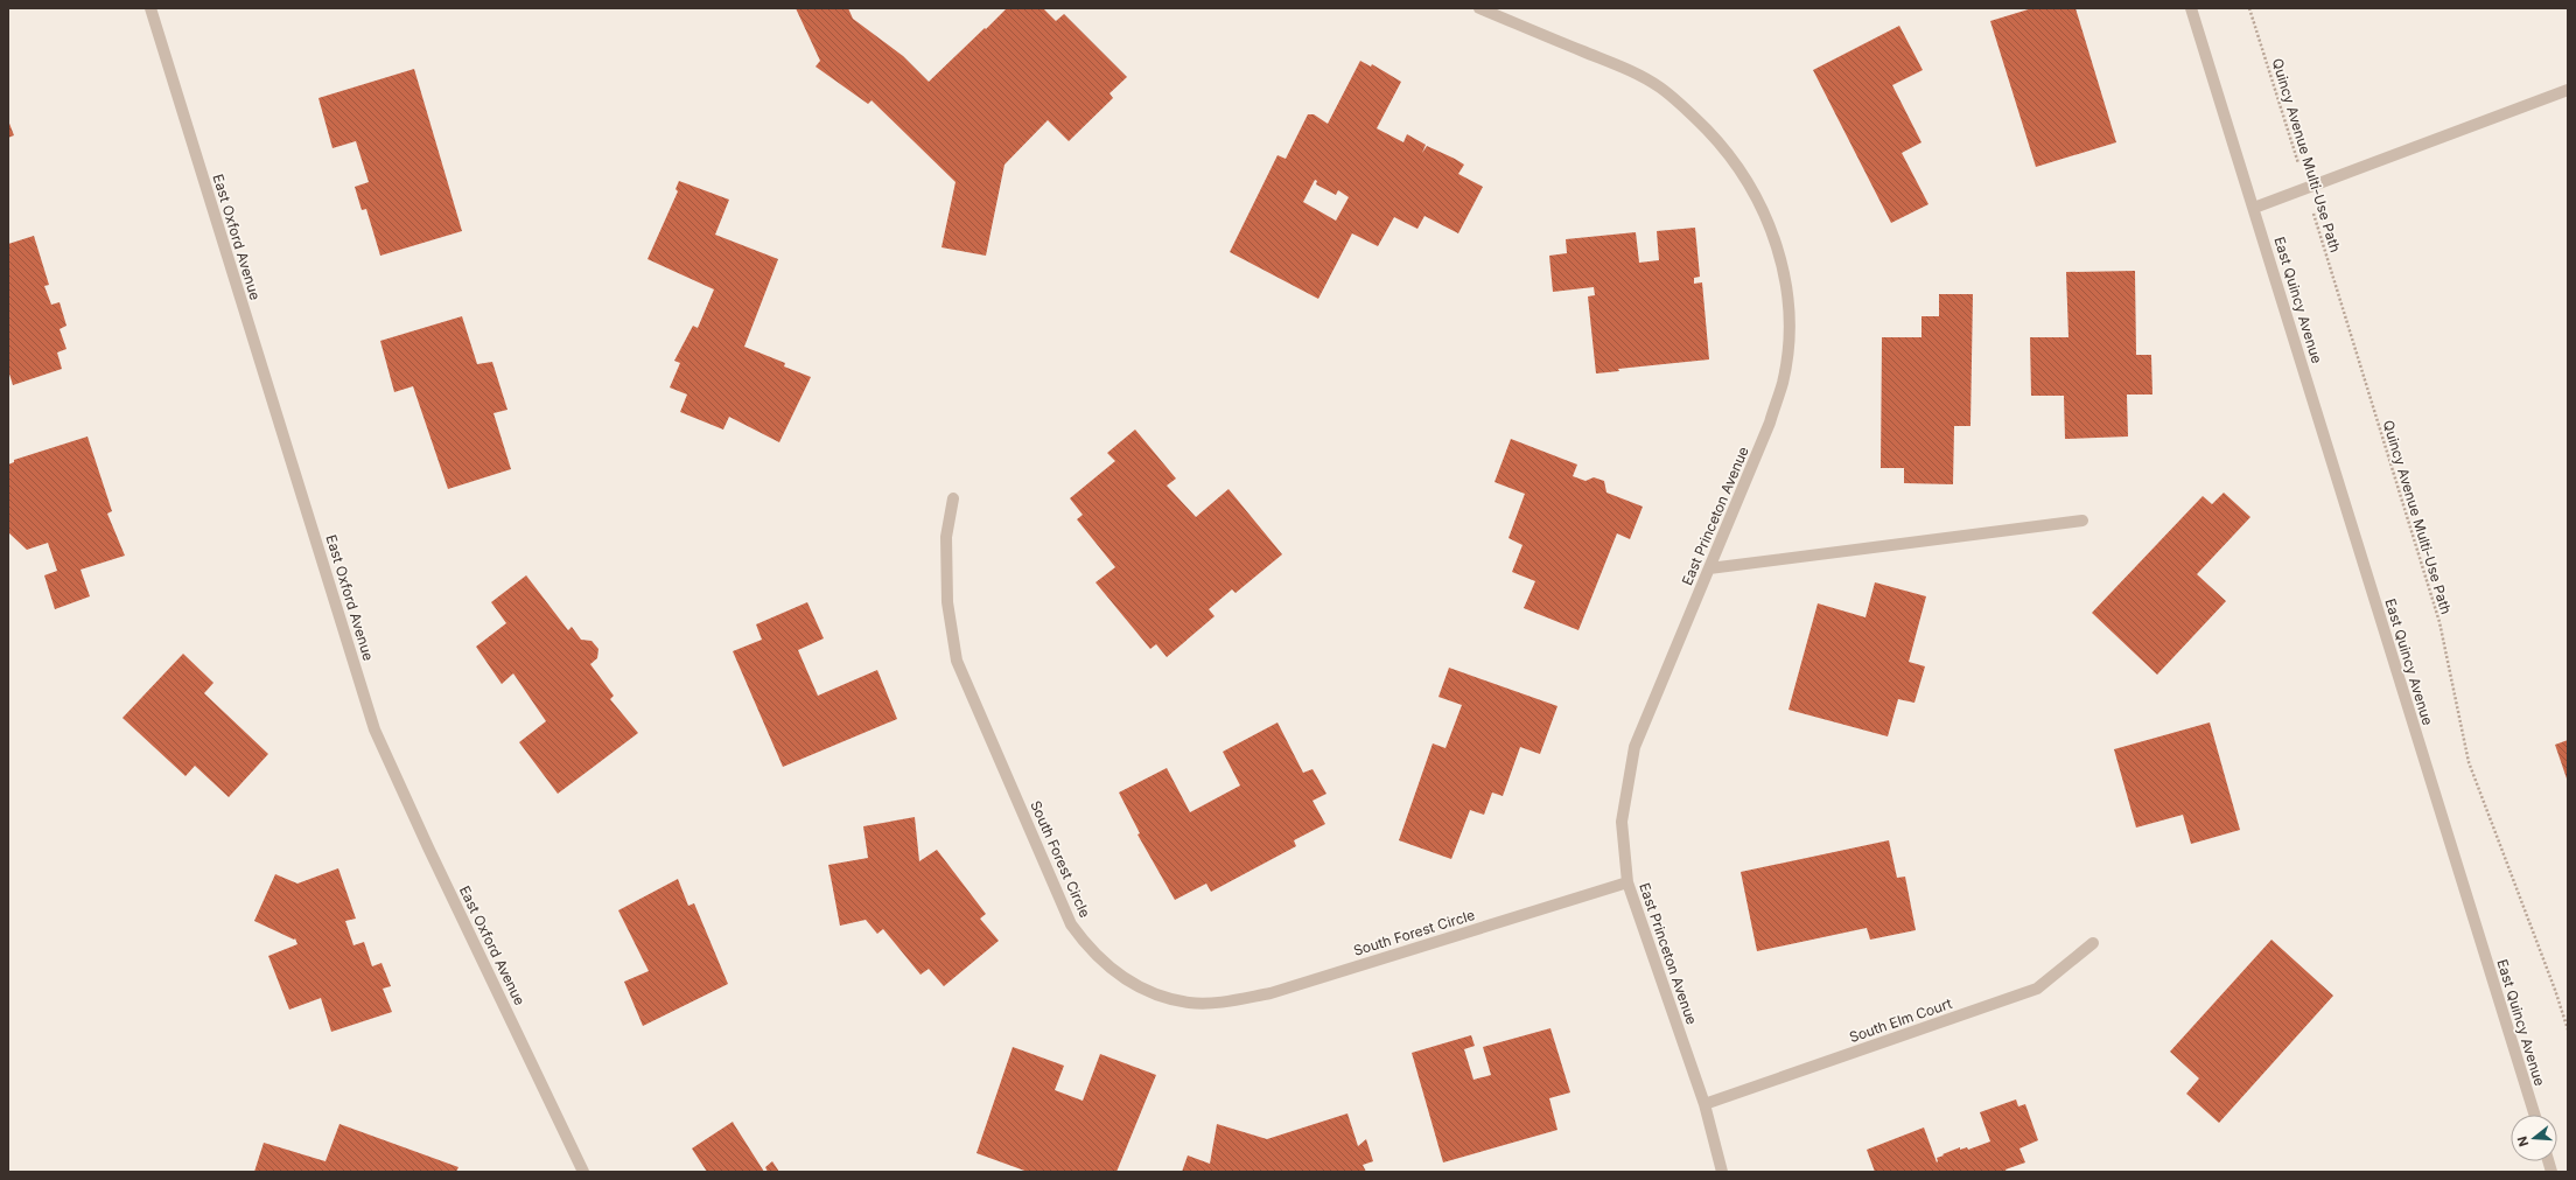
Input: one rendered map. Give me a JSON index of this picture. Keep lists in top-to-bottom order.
{
  "streets": {
    "street": [
      "East Oxford Avenue",
      "East Quincy Avenue",
      "East Princeton Avenue",
      "South Forest Circle",
      "South Elm Court"
    ],
    "path": ["Quincy Avenue Multi-Use Path"]
  },
  "crossings": [
    ["East Princeton Avenue", "South Forest Circle"],
    ["East Princeton Avenue", "South Elm Court"]
  ],
  "north": "left"
}
